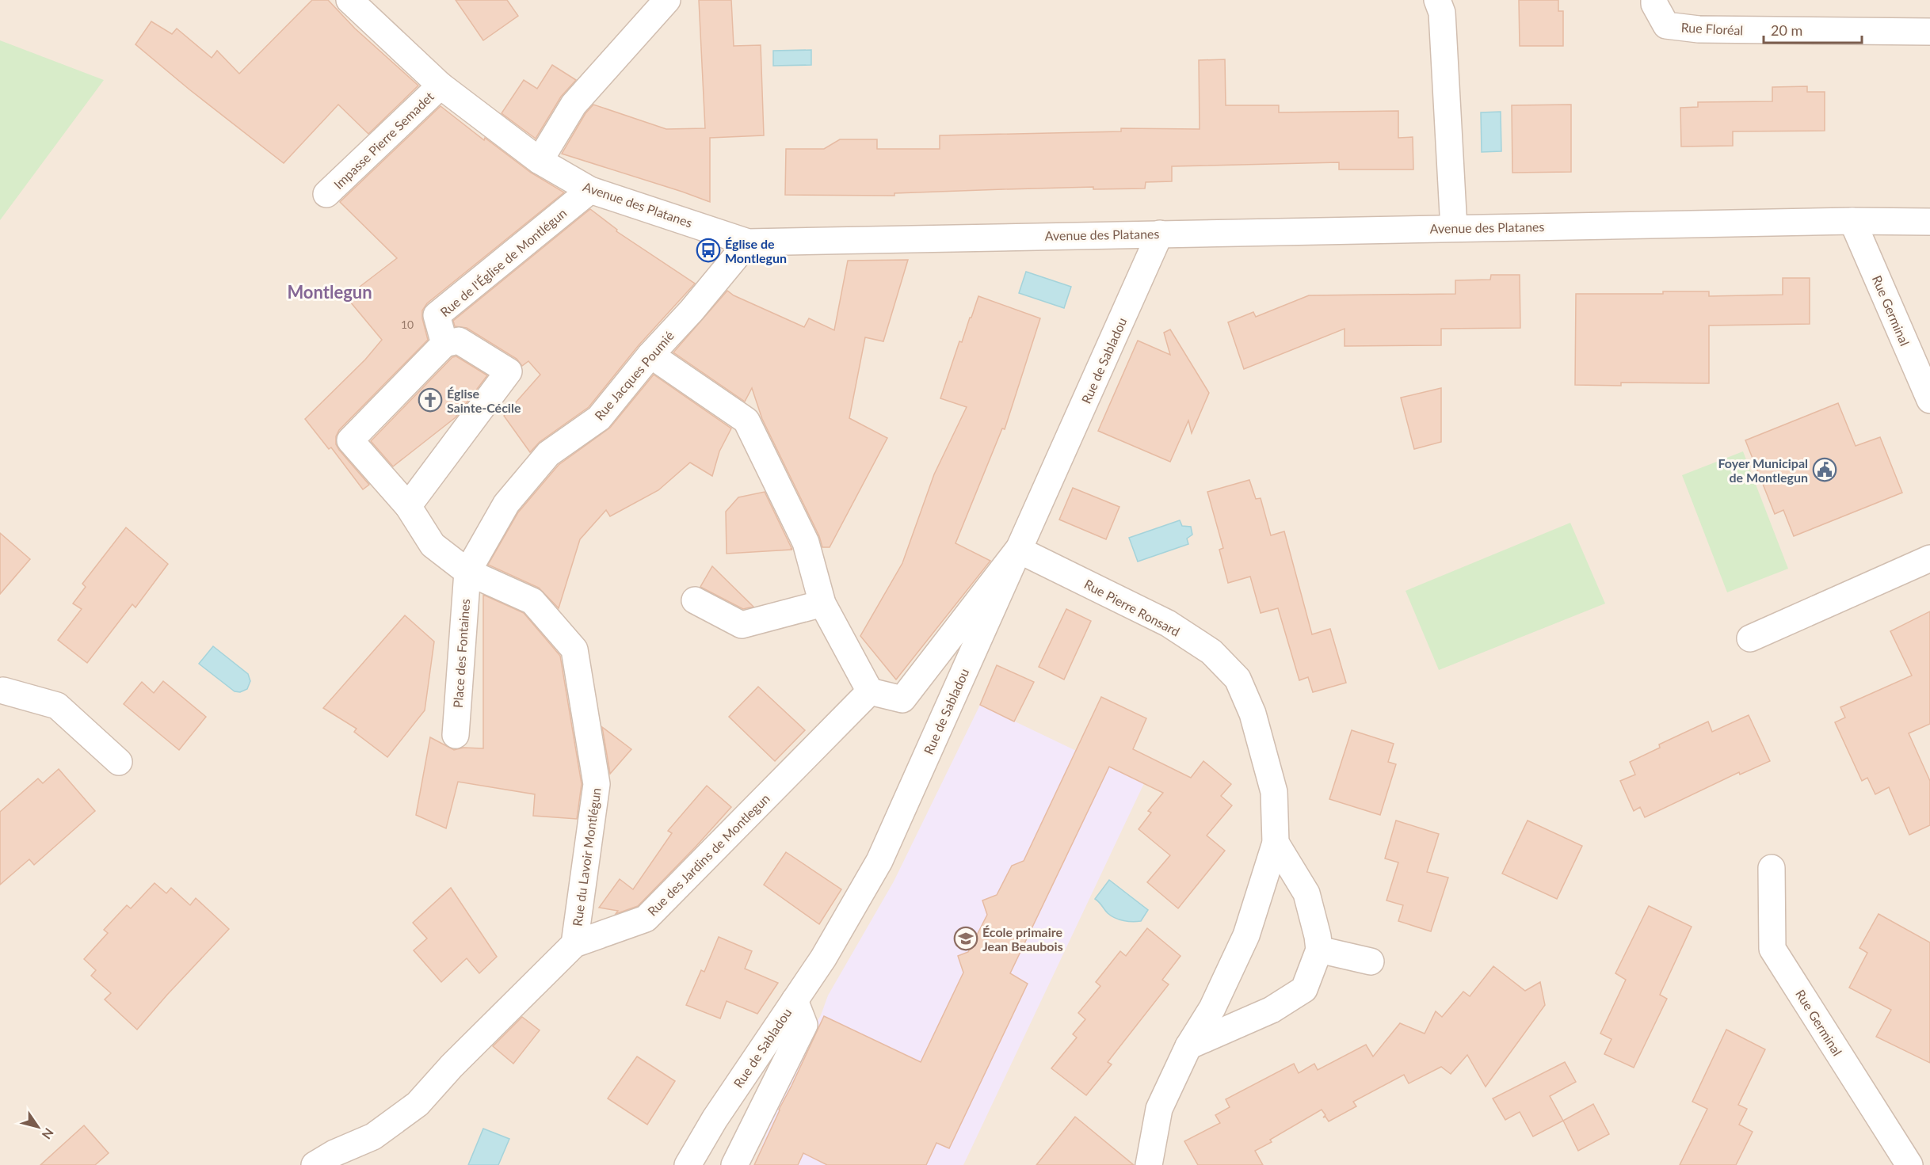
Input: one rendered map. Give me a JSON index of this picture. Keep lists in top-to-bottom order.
{
  "streets": {
    "street": [
      "Rue Floréal",
      "Impasse Pierre Semadet",
      "Avenue des Platanes",
      "Rue de l'Église de Montlégun",
      "Rue Germinal",
      "Rue de Sabladou",
      "Rue Jacques Poumié",
      "Rue Pierre Ronsard",
      "Place des Fontaines",
      "Rue des Jardins de Montlegun",
      "Rue du Lavoir Montlégun"
    ]
  },
  "crossings": [
    ["Impasse Pierre Semadet", "Avenue des Platanes"],
    ["Avenue des Platanes", "Rue de l'Église de Montlégun"],
    ["Avenue des Platanes", "Rue Germinal"],
    ["Avenue des Platanes", "Rue de Sabladou"],
    ["Avenue des Platanes", "Rue Jacques Poumié"],
    ["Rue de Sabladou", "Rue Pierre Ronsard"],
    ["Rue Jacques Poumié", "Place des Fontaines"],
    ["Rue Jacques Poumié", "Rue du Lavoir Montlégun"],
    ["Place des Fontaines", "Rue du Lavoir Montlégun"],
    ["Rue des Jardins de Montlegun", "Rue du Lavoir Montlégun"]
  ],
  "districts": ["Montlegun"],
  "places": {
    "bus stop": ["Église de Montlegun"],
    "church": ["Église Sainte-Cécile"],
    "public building": ["Foyer Municipal de Montlegun"],
    "school or university": ["École primaire Jean Beaubois"]
  },
  "house_numbers": ["10"],
  "scale_bar": "20 m",
  "north": "bottom right"
}
